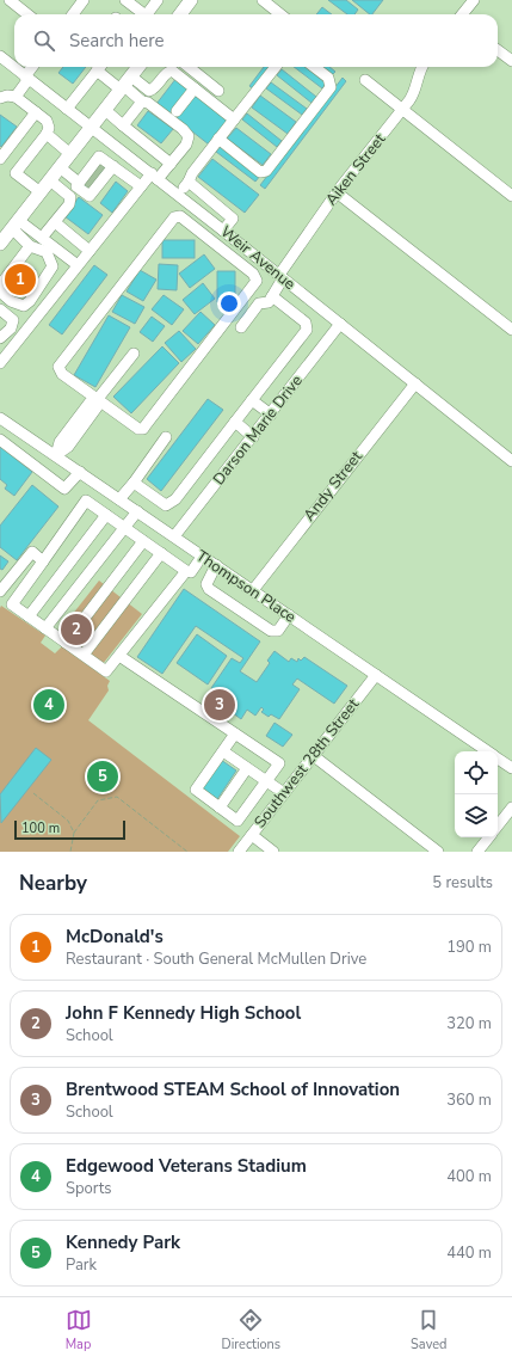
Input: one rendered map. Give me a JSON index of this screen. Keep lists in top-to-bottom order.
{
  "streets": {
    "street": [
      "Aiken Street",
      "Weir Avenue",
      "Darson Marie Drive",
      "Andy Street",
      "Thompson Place",
      "Southwest 28th Street"
    ]
  },
  "crossings": [
    ["Aiken Street", "Weir Avenue"],
    ["Weir Avenue", "Darson Marie Drive"],
    ["Weir Avenue", "Andy Street"],
    ["Darson Marie Drive", "Thompson Place"],
    ["Andy Street", "Thompson Place"],
    ["Thompson Place", "Southwest 28th Street"]
  ],
  "scale_bar": "100 m",
  "page": {
    "search": "Search here",
    "pins": [
      "1",
      "2",
      "3",
      "4",
      "5"
    ],
    "scale": "100 m",
    "heading": ["Nearby", "5 results"],
    "list": [
      {
        "mark": "1",
        "name": "McDonald's",
        "note": "Restaurant · South General McMullen Drive",
        "value": "190 m"
      },
      {
        "mark": "2",
        "name": "John F Kennedy High School",
        "note": "School",
        "value": "320 m"
      },
      {
        "mark": "3",
        "name": "Brentwood STEAM School of Innovation",
        "note": "School",
        "value": "360 m"
      },
      {
        "mark": "4",
        "name": "Edgewood Veterans Stadium",
        "note": "Sports",
        "value": "400 m"
      },
      {
        "mark": "5",
        "name": "Kennedy Park",
        "note": "Park",
        "value": "440 m"
      }
    ],
    "nav": ["Map", "Directions", "Saved"]
  }
}
